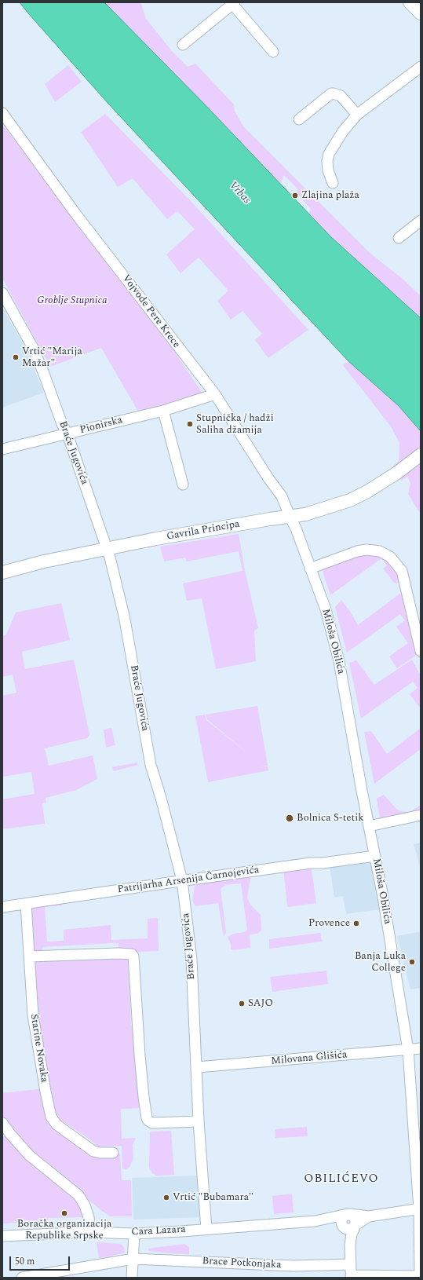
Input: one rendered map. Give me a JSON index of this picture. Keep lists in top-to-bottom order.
{
  "streets": {
    "main road": ["Gavrila Principa"],
    "street": [
      "Vojvode Pere Krece",
      "Pionirska",
      "Braće Jugovića",
      "Miloša Obilića",
      "Patrijarha Arsenija Čarnojevića",
      "Starine Novaka",
      "Milovana Glišića",
      "Cara Lazara",
      "Brace Potkonjaka"
    ]
  },
  "crossings": [
    ["Vojvode Pere Krece", "Pionirska"],
    ["Vojvode Pere Krece", "Gavrila Principa"],
    ["Vojvode Pere Krece", "Miloša Obilića"],
    ["Pionirska", "Braće Jugovića"],
    ["Braće Jugovića", "Gavrila Principa"],
    ["Braće Jugovića", "Patrijarha Arsenija Čarnojevića"],
    ["Braće Jugovića", "Milovana Glišića"],
    ["Braće Jugovića", "Cara Lazara"],
    ["Gavrila Principa", "Miloša Obilića"],
    ["Miloša Obilića", "Patrijarha Arsenija Čarnojevića"],
    ["Miloša Obilića", "Milovana Glišića"],
    ["Miloša Obilića", "Cara Lazara"],
    ["Patrijarha Arsenija Čarnojevića", "Starine Novaka"]
  ],
  "districts": ["OBILIĆEVO"],
  "water": ["Vrbas"],
  "parks": ["Groblje Stupnica"],
  "places": [
    "Zlajina plaža",
    "Vrtić \"Marija Mažar\"",
    "Stupnička / hadži Saliha džamija",
    "Bolnica S-tetik",
    "Provence",
    "Banja Luka College",
    "SAJO",
    "Vrtić \"Bubamara\"",
    "Boračka organizacija Republike Srpske"
  ],
  "scale_bar": "50 m"
}
